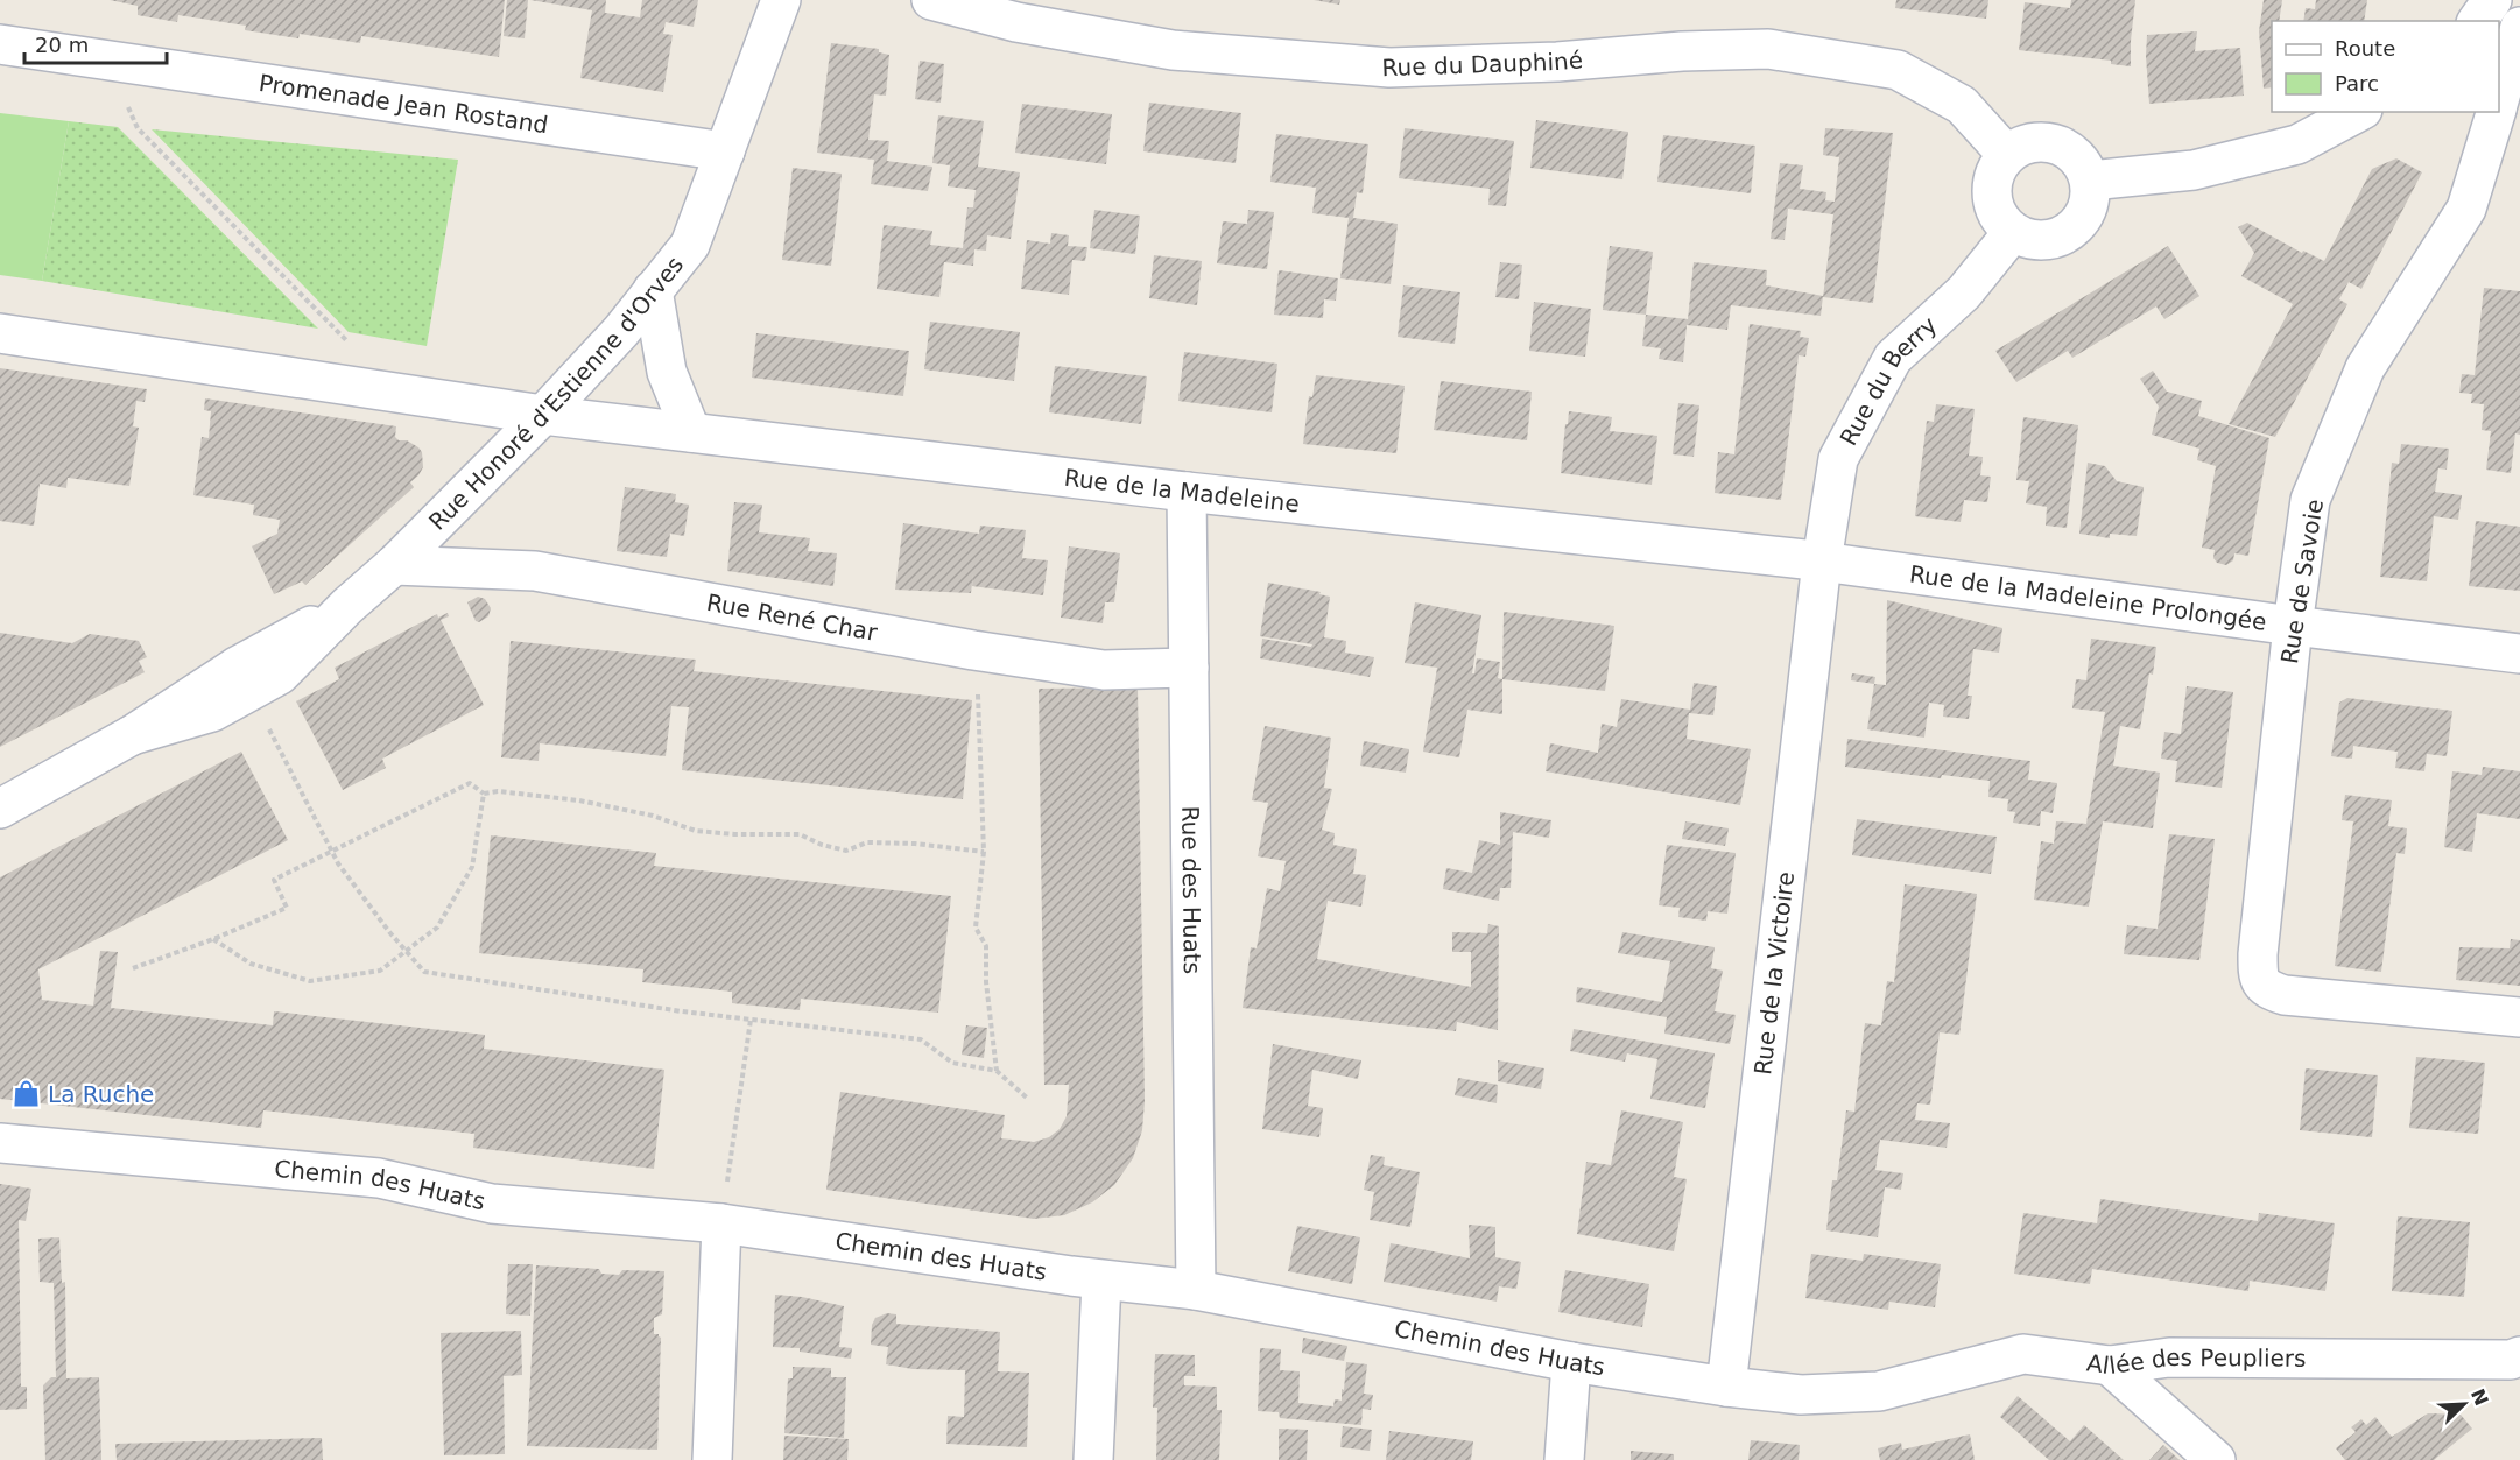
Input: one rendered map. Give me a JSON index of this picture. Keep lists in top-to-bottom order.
{
  "streets": {
    "street": [
      "Rue du Dauphiné",
      "Promenade Jean Rostand",
      "Rue du Berry",
      "Rue Honoré d'Estienne d'Orves",
      "Rue de la Madeleine",
      "Rue de Savoie",
      "Rue de la Madeleine Prolongée",
      "Rue René Char",
      "Rue des Huats",
      "Rue de la Victoire",
      "Chemin des Huats",
      "Allée des Peupliers"
    ]
  },
  "crossings": [
    ["Rue du Dauphiné", "Rue du Berry"],
    ["Promenade Jean Rostand", "Rue Honoré d'Estienne d'Orves"],
    ["Rue du Berry", "Rue de la Madeleine"],
    ["Rue du Berry", "Rue de la Madeleine Prolongée"],
    ["Rue du Berry", "Rue de la Victoire"],
    ["Rue Honoré d'Estienne d'Orves", "Rue de la Madeleine"],
    ["Rue Honoré d'Estienne d'Orves", "Rue René Char"],
    ["Rue de la Madeleine", "Rue de la Madeleine Prolongée"],
    ["Rue de la Madeleine", "Rue des Huats"],
    ["Rue de la Madeleine", "Rue de la Victoire"],
    ["Rue de Savoie", "Rue de la Madeleine Prolongée"],
    ["Rue de la Madeleine Prolongée", "Rue de la Victoire"],
    ["Rue René Char", "Rue des Huats"],
    ["Rue des Huats", "Chemin des Huats"],
    ["Rue de la Victoire", "Chemin des Huats"],
    ["Chemin des Huats", "Allée des Peupliers"]
  ],
  "places": {
    "shop": ["La Ruche"]
  },
  "legend": ["Route", "Parc"],
  "scale_bar": "20 m",
  "north": "top right"
}
